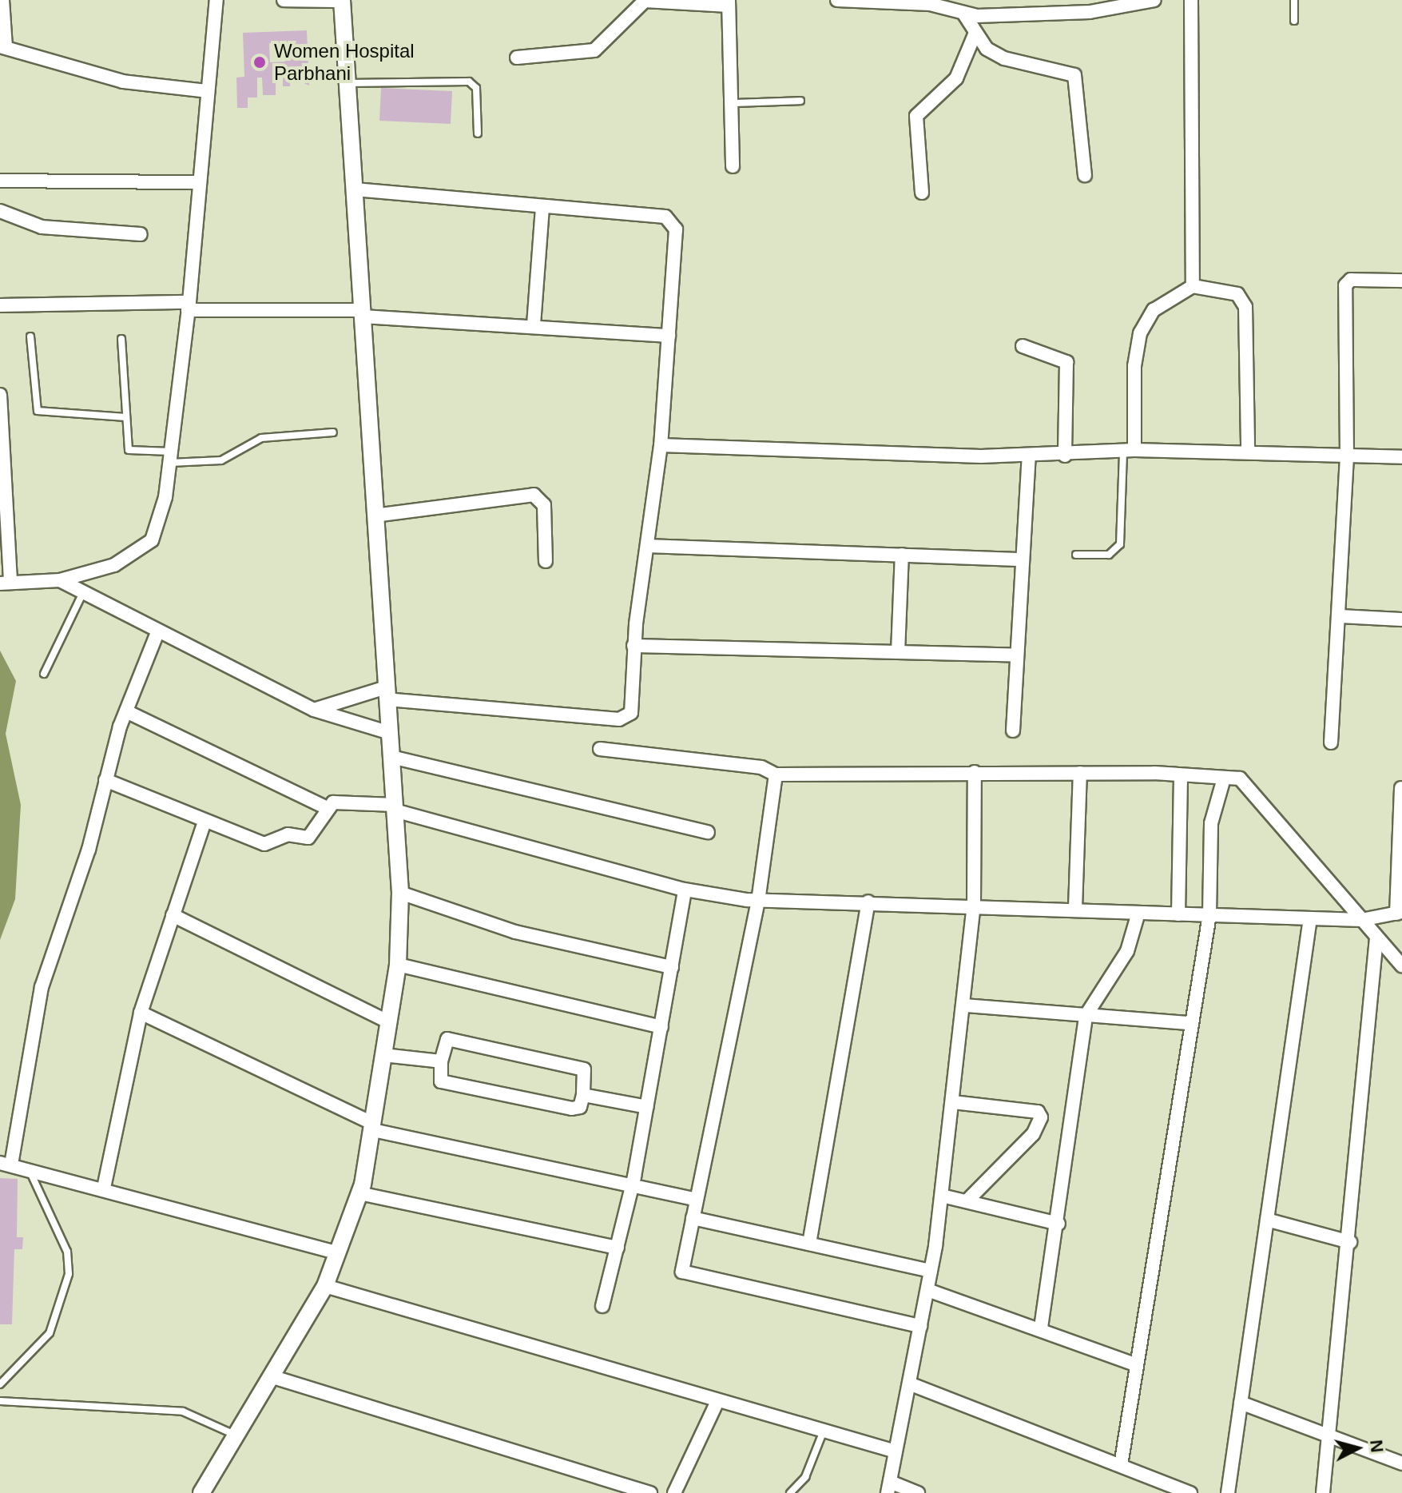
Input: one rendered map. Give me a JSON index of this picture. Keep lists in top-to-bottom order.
{
  "places": ["Women Hospital Parbhani"],
  "north": "right"
}
